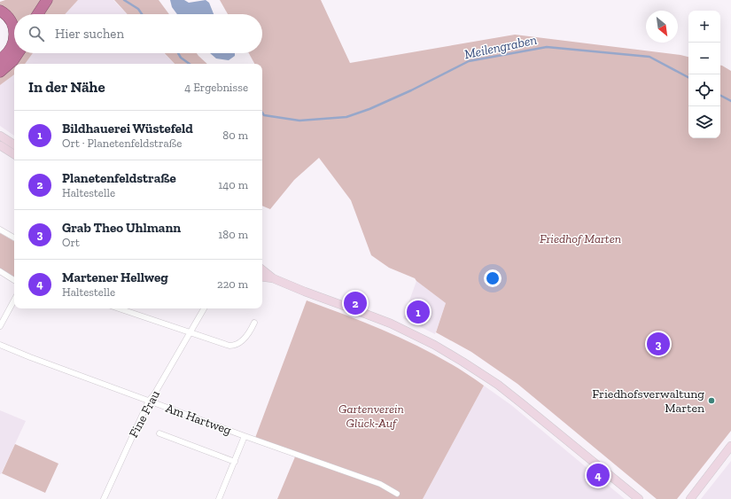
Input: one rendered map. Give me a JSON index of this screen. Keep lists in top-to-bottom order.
{
  "streets": {
    "street": ["Fine Frau", "Am Hartweg"]
  },
  "crossings": [
    ["Fine Frau", "Am Hartweg"]
  ],
  "water": ["Meilengraben"],
  "parks": ["Friedhof Marten", "Gartenverein Glück-Auf"],
  "places": ["Friedhofsverwaltung Marten"],
  "north": "bottom right",
  "page": {
    "map_buttons": ["+", "−"],
    "search": "Hier suchen",
    "heading": ["In der Nähe", "4 Ergebnisse"],
    "list": [
      {
        "mark": "1",
        "name": "Bildhauerei Wüstefeld",
        "note": "Ort · Planetenfeldstraße",
        "value": "80 m"
      },
      {
        "mark": "2",
        "name": "Planetenfeldstraße",
        "note": "Haltestelle",
        "value": "140 m"
      },
      {
        "mark": "3",
        "name": "Grab Theo Uhlmann",
        "note": "Ort",
        "value": "180 m"
      },
      {
        "mark": "4",
        "name": "Martener Hellweg",
        "note": "Haltestelle",
        "value": "220 m"
      }
    ],
    "pins": [
      "2",
      "1",
      "3",
      "4"
    ]
  }
}
